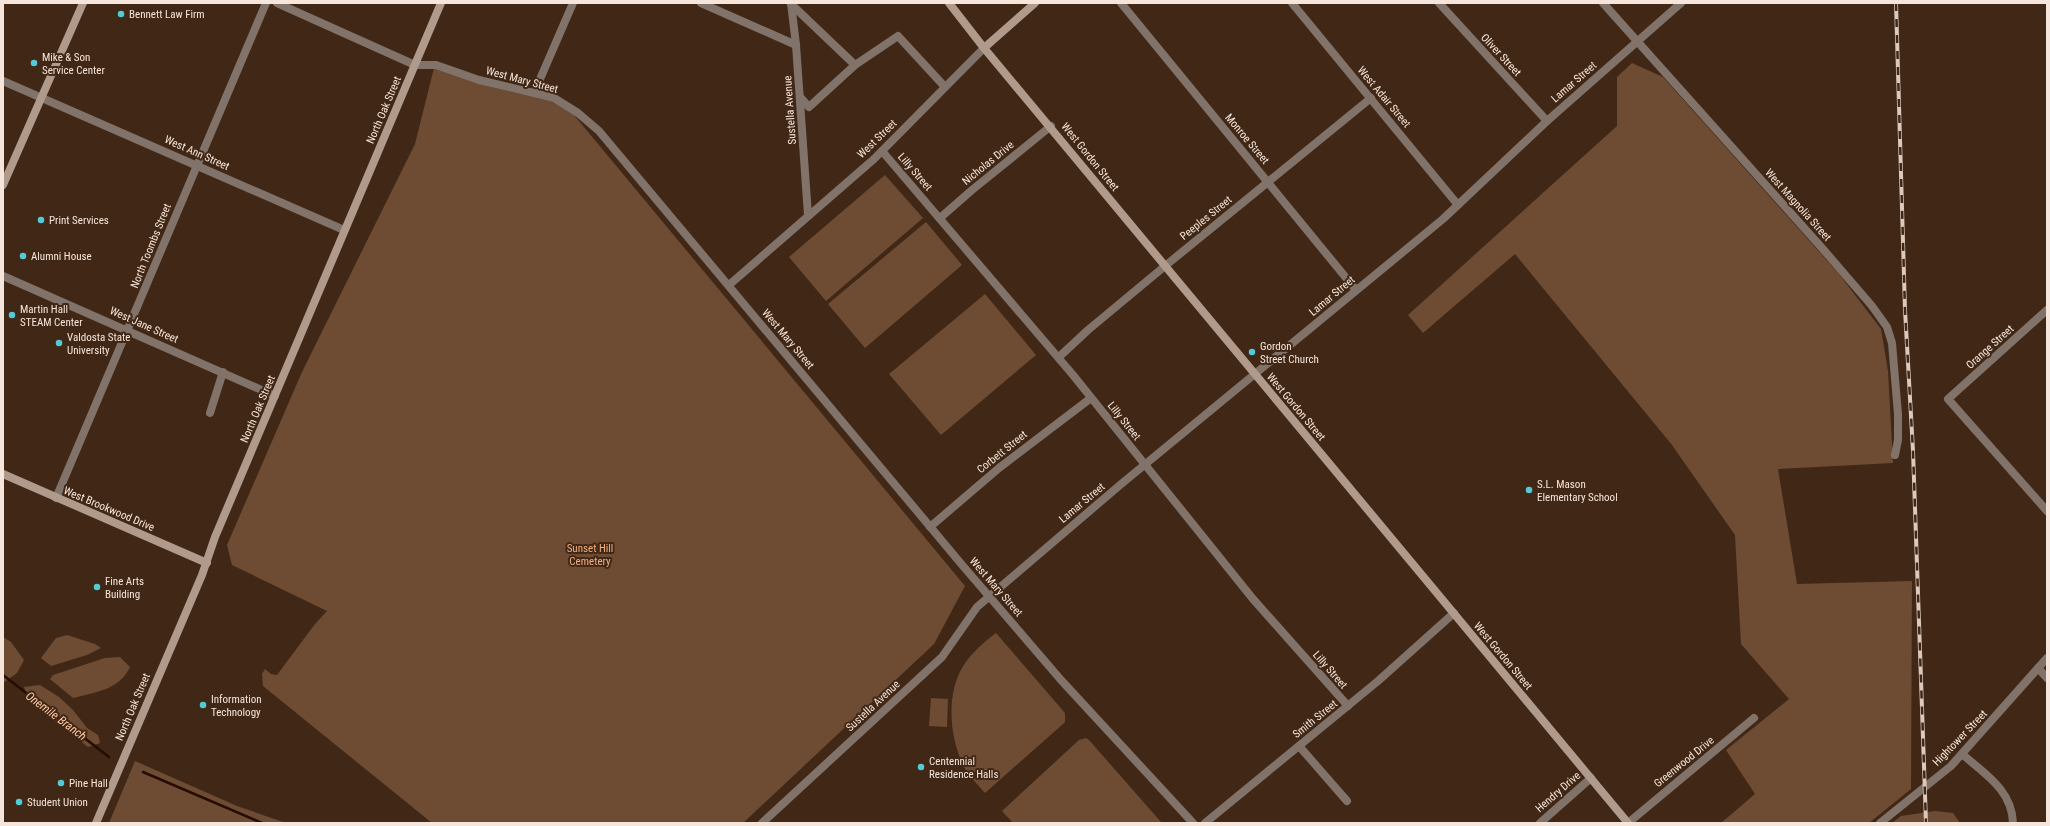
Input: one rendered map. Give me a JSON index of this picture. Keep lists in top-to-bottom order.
{
  "streets": {
    "main road": [
      "North Oak Street",
      "West Street",
      "West Gordon Street",
      "West Brookwood Drive"
    ],
    "street": [
      "Oliver Street",
      "West Mary Street",
      "Lamar Street",
      "West Adair Street",
      "Sustella Avenue",
      "Monroe Street",
      "West Ann Street",
      "Nicholas Drive",
      "Lilly Street",
      "West Magnolia Street",
      "Peeples Street",
      "North Toombs Street",
      "West Jane Street",
      "Orange Street",
      "Corbett Street",
      "Smith Street",
      "Hightower Street",
      "Greenwood Drive",
      "Hendry Drive"
    ]
  },
  "crossings": [
    ["Oliver Street", "Lamar Street"],
    ["West Mary Street", "Lamar Street"],
    ["West Mary Street", "North Oak Street"],
    ["West Mary Street", "Sustella Avenue"],
    ["West Mary Street", "West Street"],
    ["West Mary Street", "Corbett Street"],
    ["Lamar Street", "West Adair Street"],
    ["Lamar Street", "Sustella Avenue"],
    ["Lamar Street", "Monroe Street"],
    ["Lamar Street", "West Gordon Street"],
    ["Lamar Street", "Lilly Street"],
    ["Lamar Street", "West Magnolia Street"],
    ["West Adair Street", "Peeples Street"],
    ["North Oak Street", "West Ann Street"],
    ["North Oak Street", "West Jane Street"],
    ["North Oak Street", "West Brookwood Drive"],
    ["Sustella Avenue", "West Street"],
    ["West Street", "West Gordon Street"],
    ["West Street", "Lilly Street"],
    ["Monroe Street", "Peeples Street"],
    ["West Ann Street", "North Toombs Street"],
    ["West Gordon Street", "Nicholas Drive"],
    ["West Gordon Street", "Peeples Street"],
    ["West Gordon Street", "Smith Street"],
    ["West Gordon Street", "Greenwood Drive"],
    ["West Gordon Street", "Hendry Drive"],
    ["Nicholas Drive", "Lilly Street"],
    ["Lilly Street", "Peeples Street"],
    ["Lilly Street", "Corbett Street"],
    ["Lilly Street", "Smith Street"],
    ["North Toombs Street", "West Jane Street"],
    ["North Toombs Street", "West Brookwood Drive"]
  ],
  "water": ["Onemile Branch"],
  "parks": ["Sunset Hill Cemetery"],
  "places": [
    "Bennett Law Firm",
    "Mike & Son Service Center",
    "Print Services",
    "Alumni House",
    "Martin Hall STEAM Center",
    "Valdosta State University",
    "Gordon Street Church",
    "S.L. Mason Elementary School",
    "Fine Arts Building",
    "Information Technology",
    "Centennial Residence Halls",
    "Pine Hall",
    "Student Union"
  ]
}
